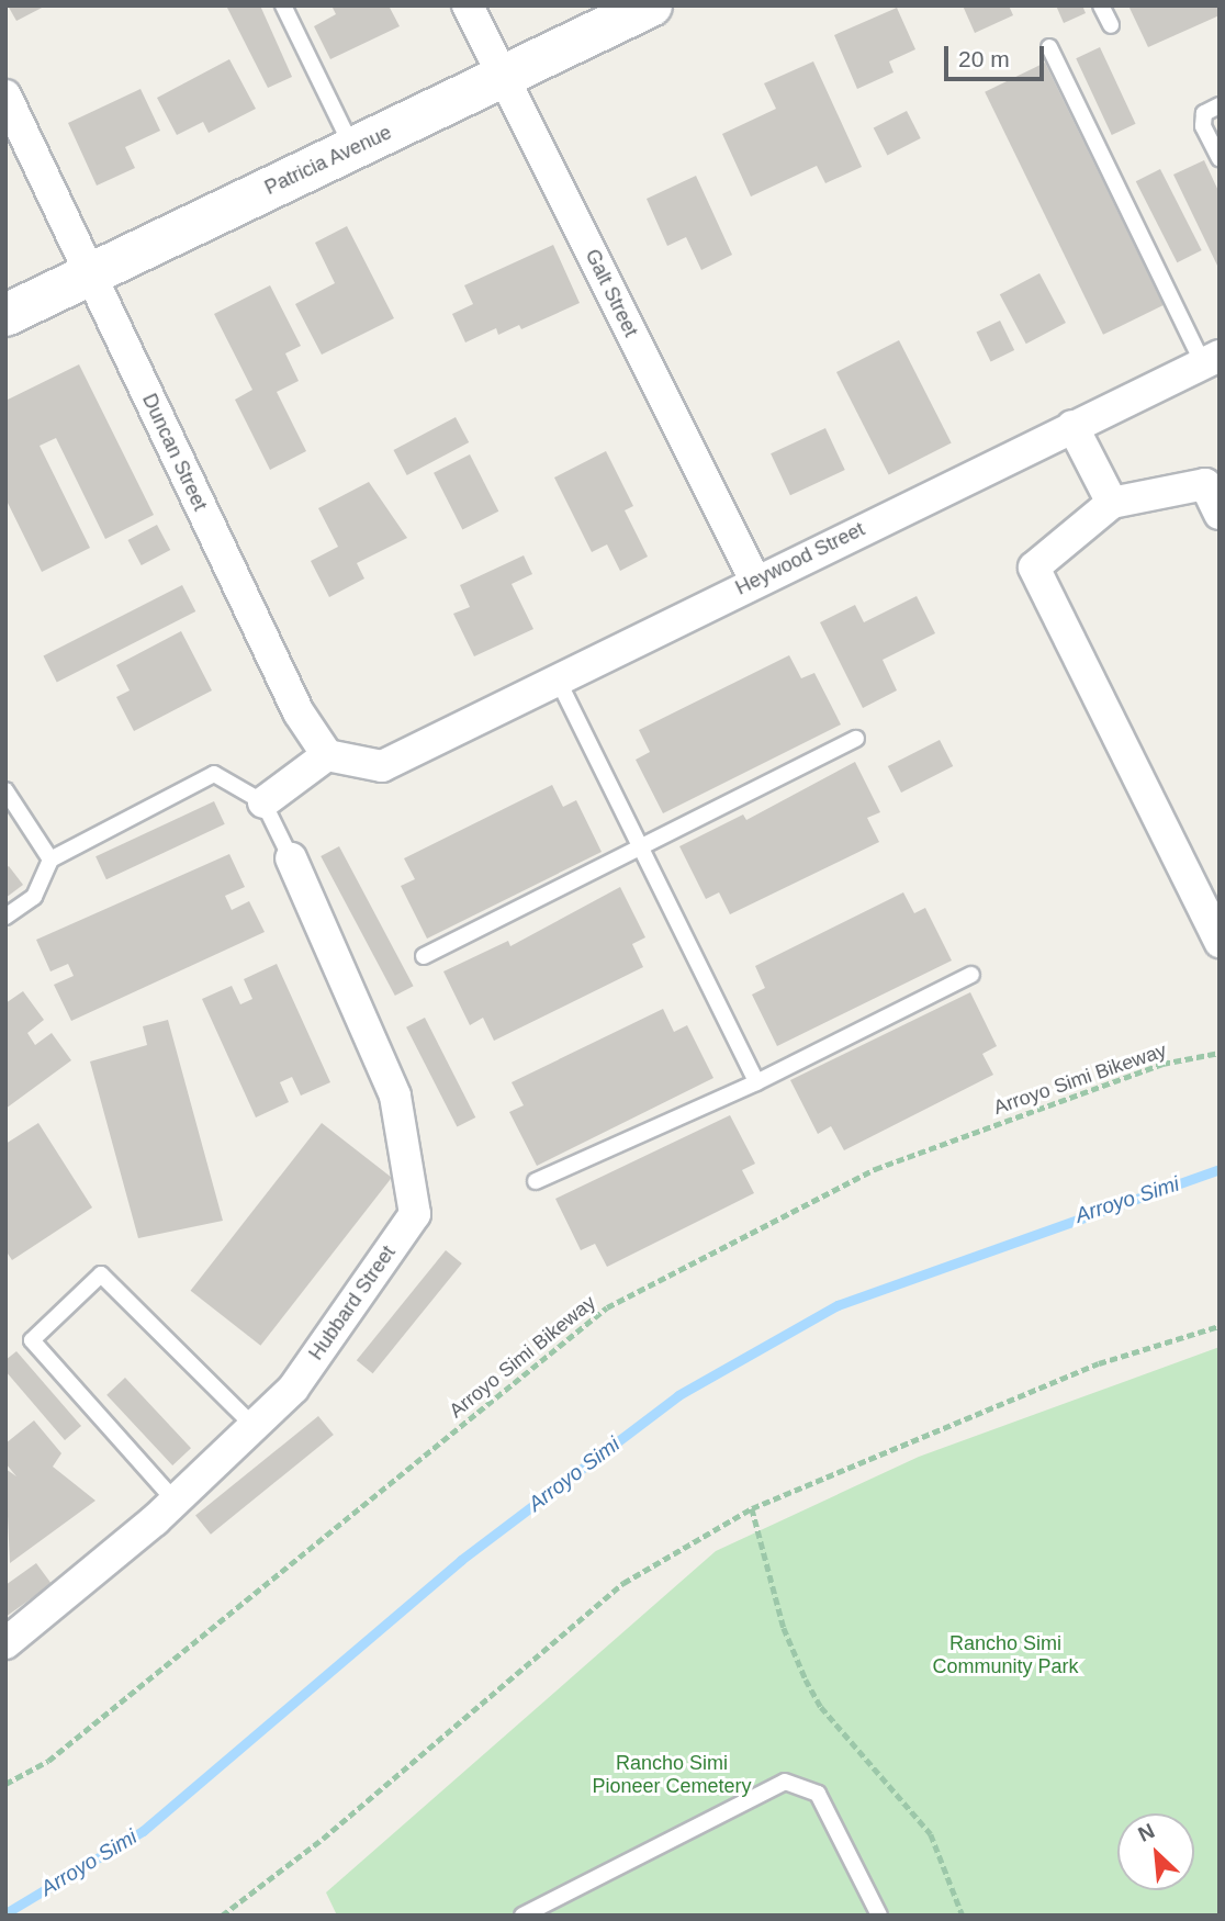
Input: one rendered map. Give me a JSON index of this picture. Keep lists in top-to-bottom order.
{
  "streets": {
    "street": [
      "Patricia Avenue",
      "Galt Street",
      "Duncan Street",
      "Heywood Street",
      "Hubbard Street"
    ],
    "path": ["Arroyo Simi Bikeway"]
  },
  "crossings": [
    ["Patricia Avenue", "Galt Street"],
    ["Patricia Avenue", "Duncan Street"],
    ["Galt Street", "Heywood Street"],
    ["Duncan Street", "Heywood Street"]
  ],
  "water": ["Arroyo Simi"],
  "parks": ["Rancho Simi Community Park", "Rancho Simi Pioneer Cemetery"],
  "scale_bar": "20 m",
  "north": "top left"
}
